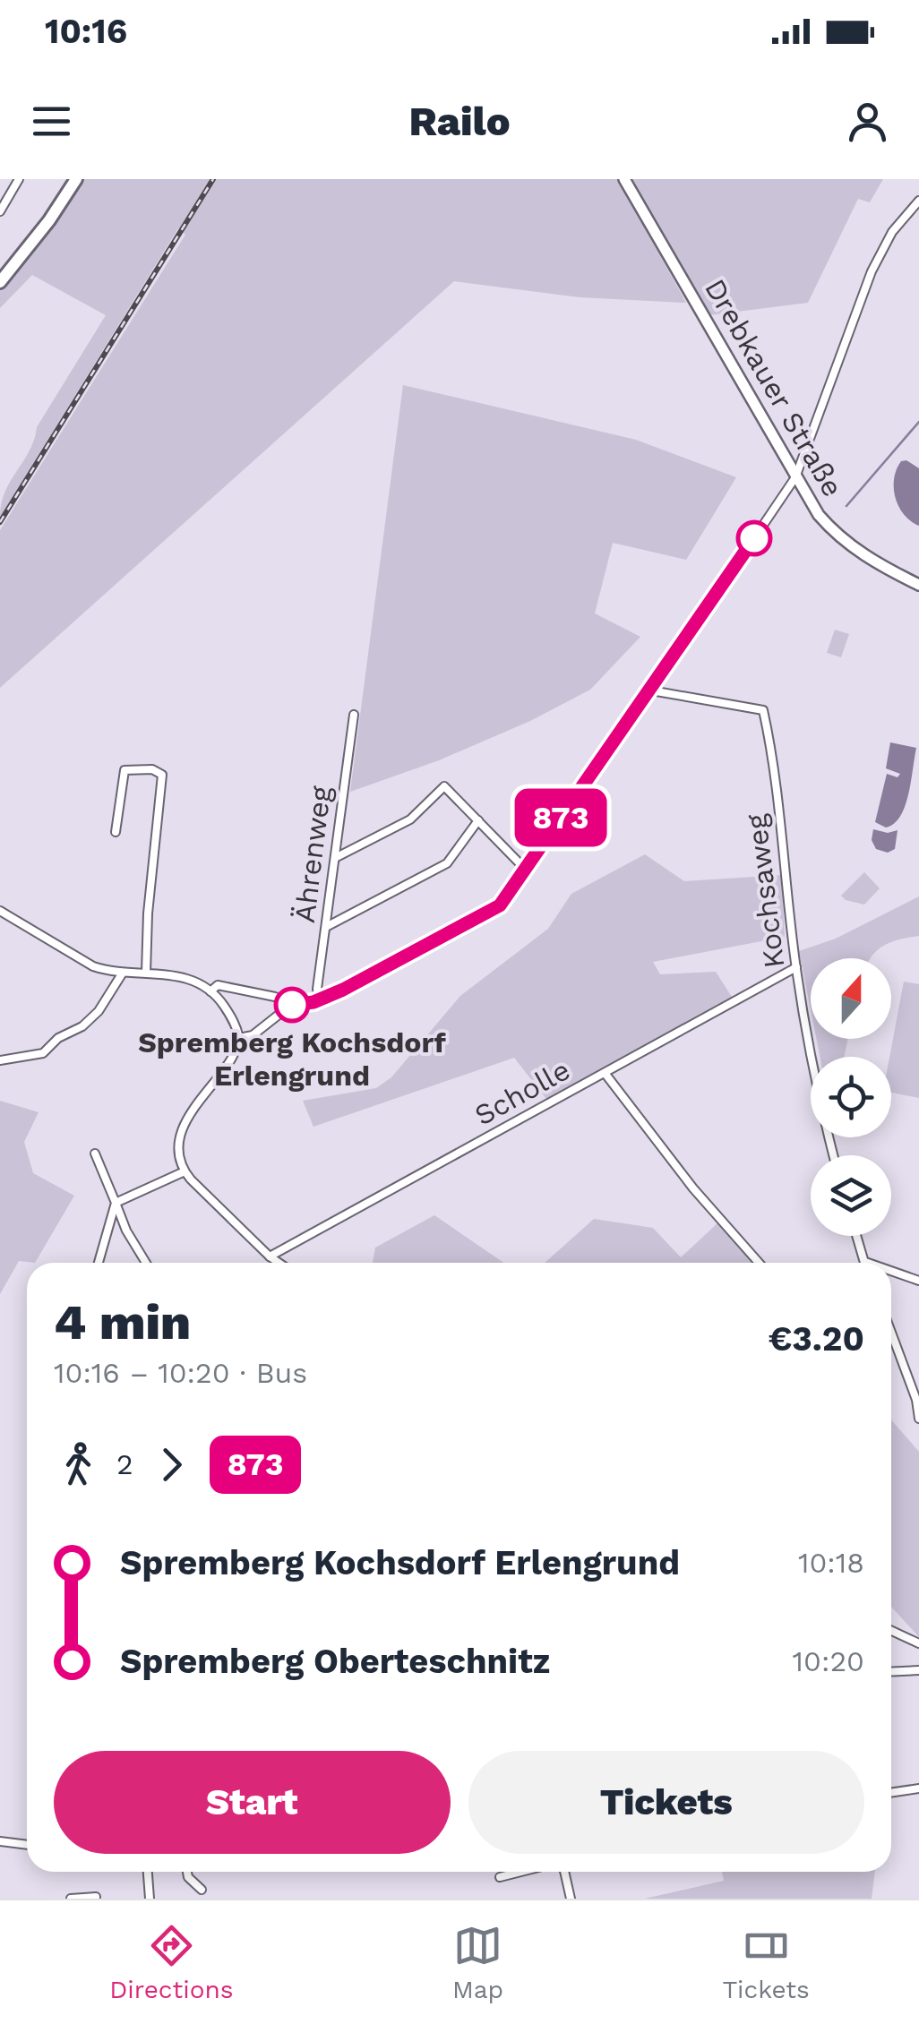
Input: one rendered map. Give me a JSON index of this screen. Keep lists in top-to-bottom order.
{
  "streets": {
    "street": [
      "Drebkauer Straße",
      "Ährenweg",
      "Kochsaweg",
      "Scholle"
    ]
  },
  "crossings": [
    ["Kochsaweg", "Scholle"]
  ],
  "places": ["Spremberg Kochsdorf Erlengrund"],
  "lines": ["bus line 873"],
  "north": "top",
  "page": {
    "status": "10:16",
    "header": "Railo",
    "on_map": "873",
    "heading": ["4 min", "10:16 – 10:20 · Bus", "€3.20"],
    "legs": ["2", "873"],
    "list": [
      {
        "name": "Spremberg Kochsdorf Erlengrund",
        "value": "10:18"
      },
      {
        "name": "Spremberg Oberteschnitz",
        "value": "10:20"
      }
    ],
    "buttons": ["Start", "Tickets"],
    "tabs": ["Directions", "Map", "Tickets"]
  }
}
